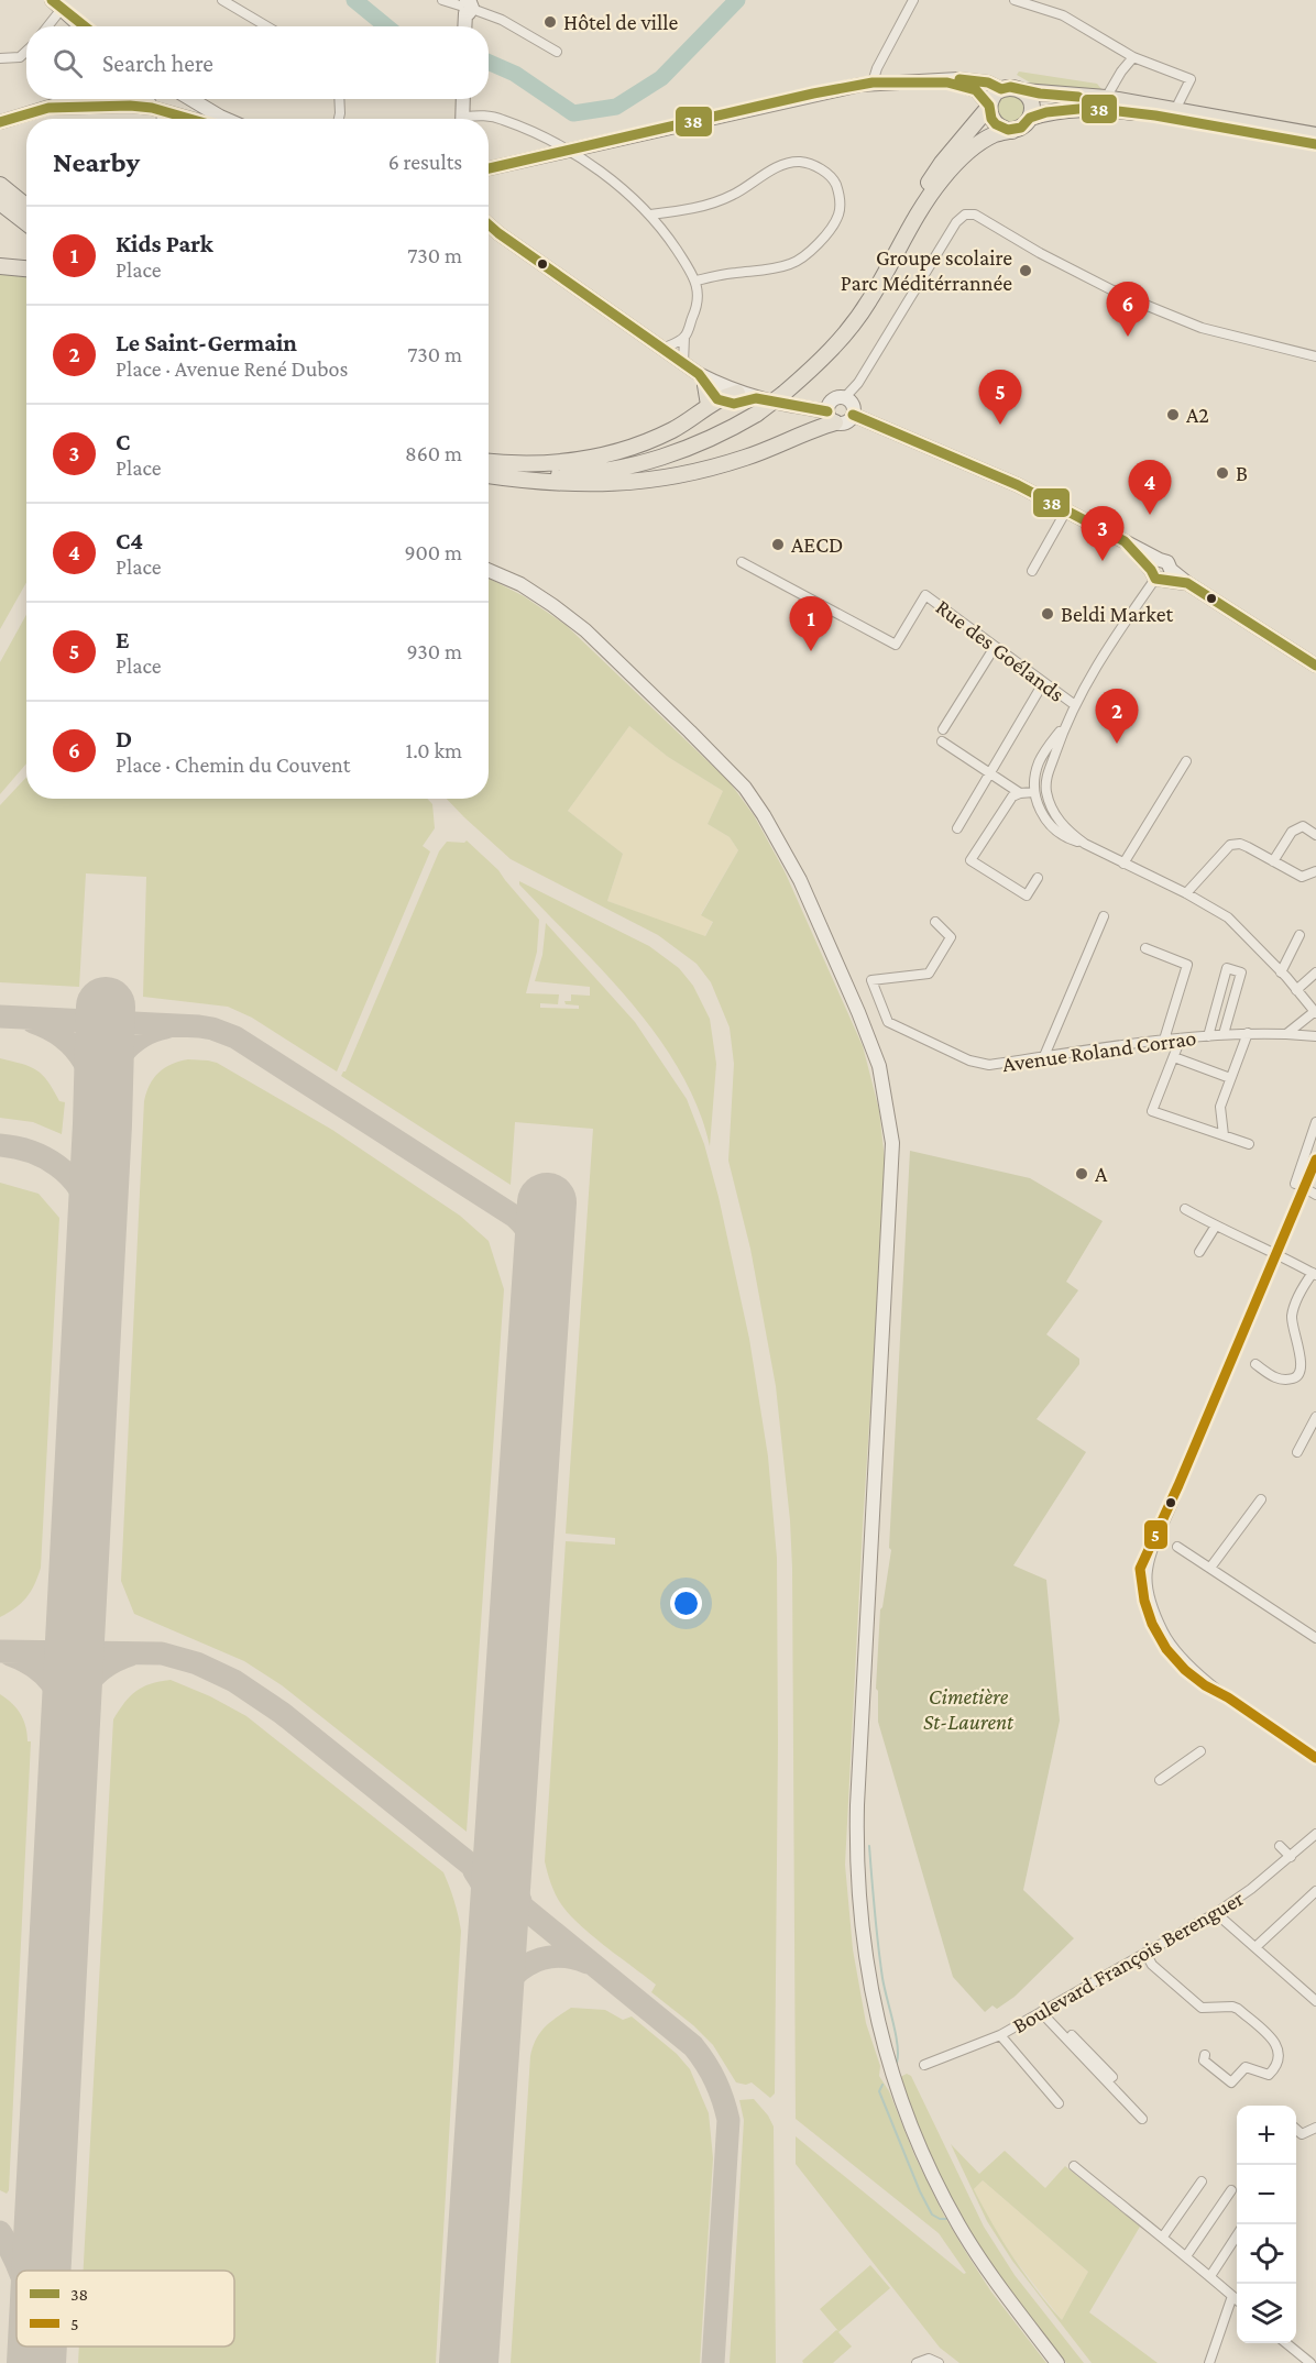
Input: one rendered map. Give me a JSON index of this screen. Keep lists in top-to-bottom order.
{
  "streets": {
    "street": ["Rue des Goélands", "Avenue Roland Corrao", "Boulevard François Berenguer"]
  },
  "parks": ["Cimetière St-Laurent"],
  "places": [
    "Hôtel de ville",
    "Groupe scolaire Parc Méditérrannée",
    "A2",
    "B",
    "AECD",
    "Beldi Market",
    "A"
  ],
  "lines": ["transit line 38", "transit line 5"],
  "legend": ["38", "5"],
  "page": {
    "search": "Search here",
    "heading": ["Nearby", "6 results"],
    "list": [
      {
        "mark": "1",
        "name": "Kids Park",
        "note": "Place",
        "value": "730 m"
      },
      {
        "mark": "2",
        "name": "Le Saint-Germain",
        "note": "Place · Avenue René Dubos",
        "value": "730 m"
      },
      {
        "mark": "3",
        "name": "C",
        "note": "Place",
        "value": "860 m"
      },
      {
        "mark": "4",
        "name": "C4",
        "note": "Place",
        "value": "900 m"
      },
      {
        "mark": "5",
        "name": "E",
        "note": "Place",
        "value": "930 m"
      },
      {
        "mark": "6",
        "name": "D",
        "note": "Place · Chemin du Couvent",
        "value": "1.0 km"
      }
    ],
    "pins": [
      "6",
      "5",
      "4",
      "3",
      "1",
      "2"
    ],
    "map_buttons": ["+", "−"]
  }
}
